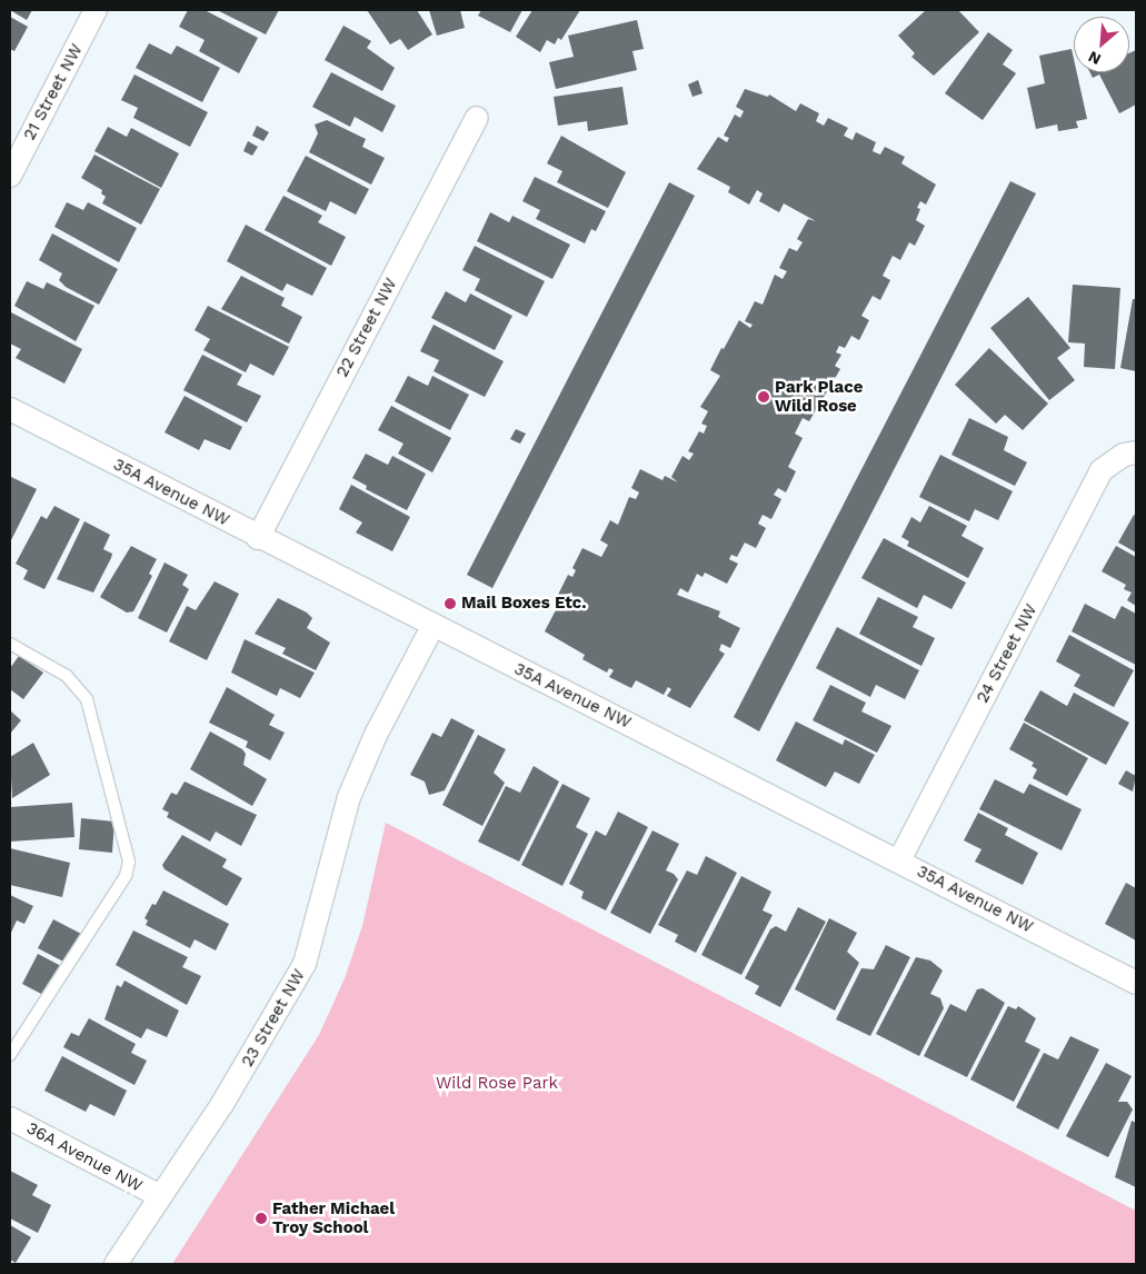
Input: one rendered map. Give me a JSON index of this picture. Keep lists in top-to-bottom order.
{
  "streets": {
    "street": [
      "21 Street NW",
      "22 Street NW",
      "35A Avenue NW",
      "24 Street NW",
      "23 Street NW",
      "36A Avenue NW"
    ]
  },
  "crossings": [
    ["22 Street NW", "35A Avenue NW"],
    ["35A Avenue NW", "24 Street NW"],
    ["35A Avenue NW", "23 Street NW"],
    ["23 Street NW", "36A Avenue NW"]
  ],
  "parks": ["Wild Rose Park"],
  "places": ["Park Place Wild Rose", "Mail Boxes Etc.", "Father Michael Troy School"],
  "north": "bottom left"
}
